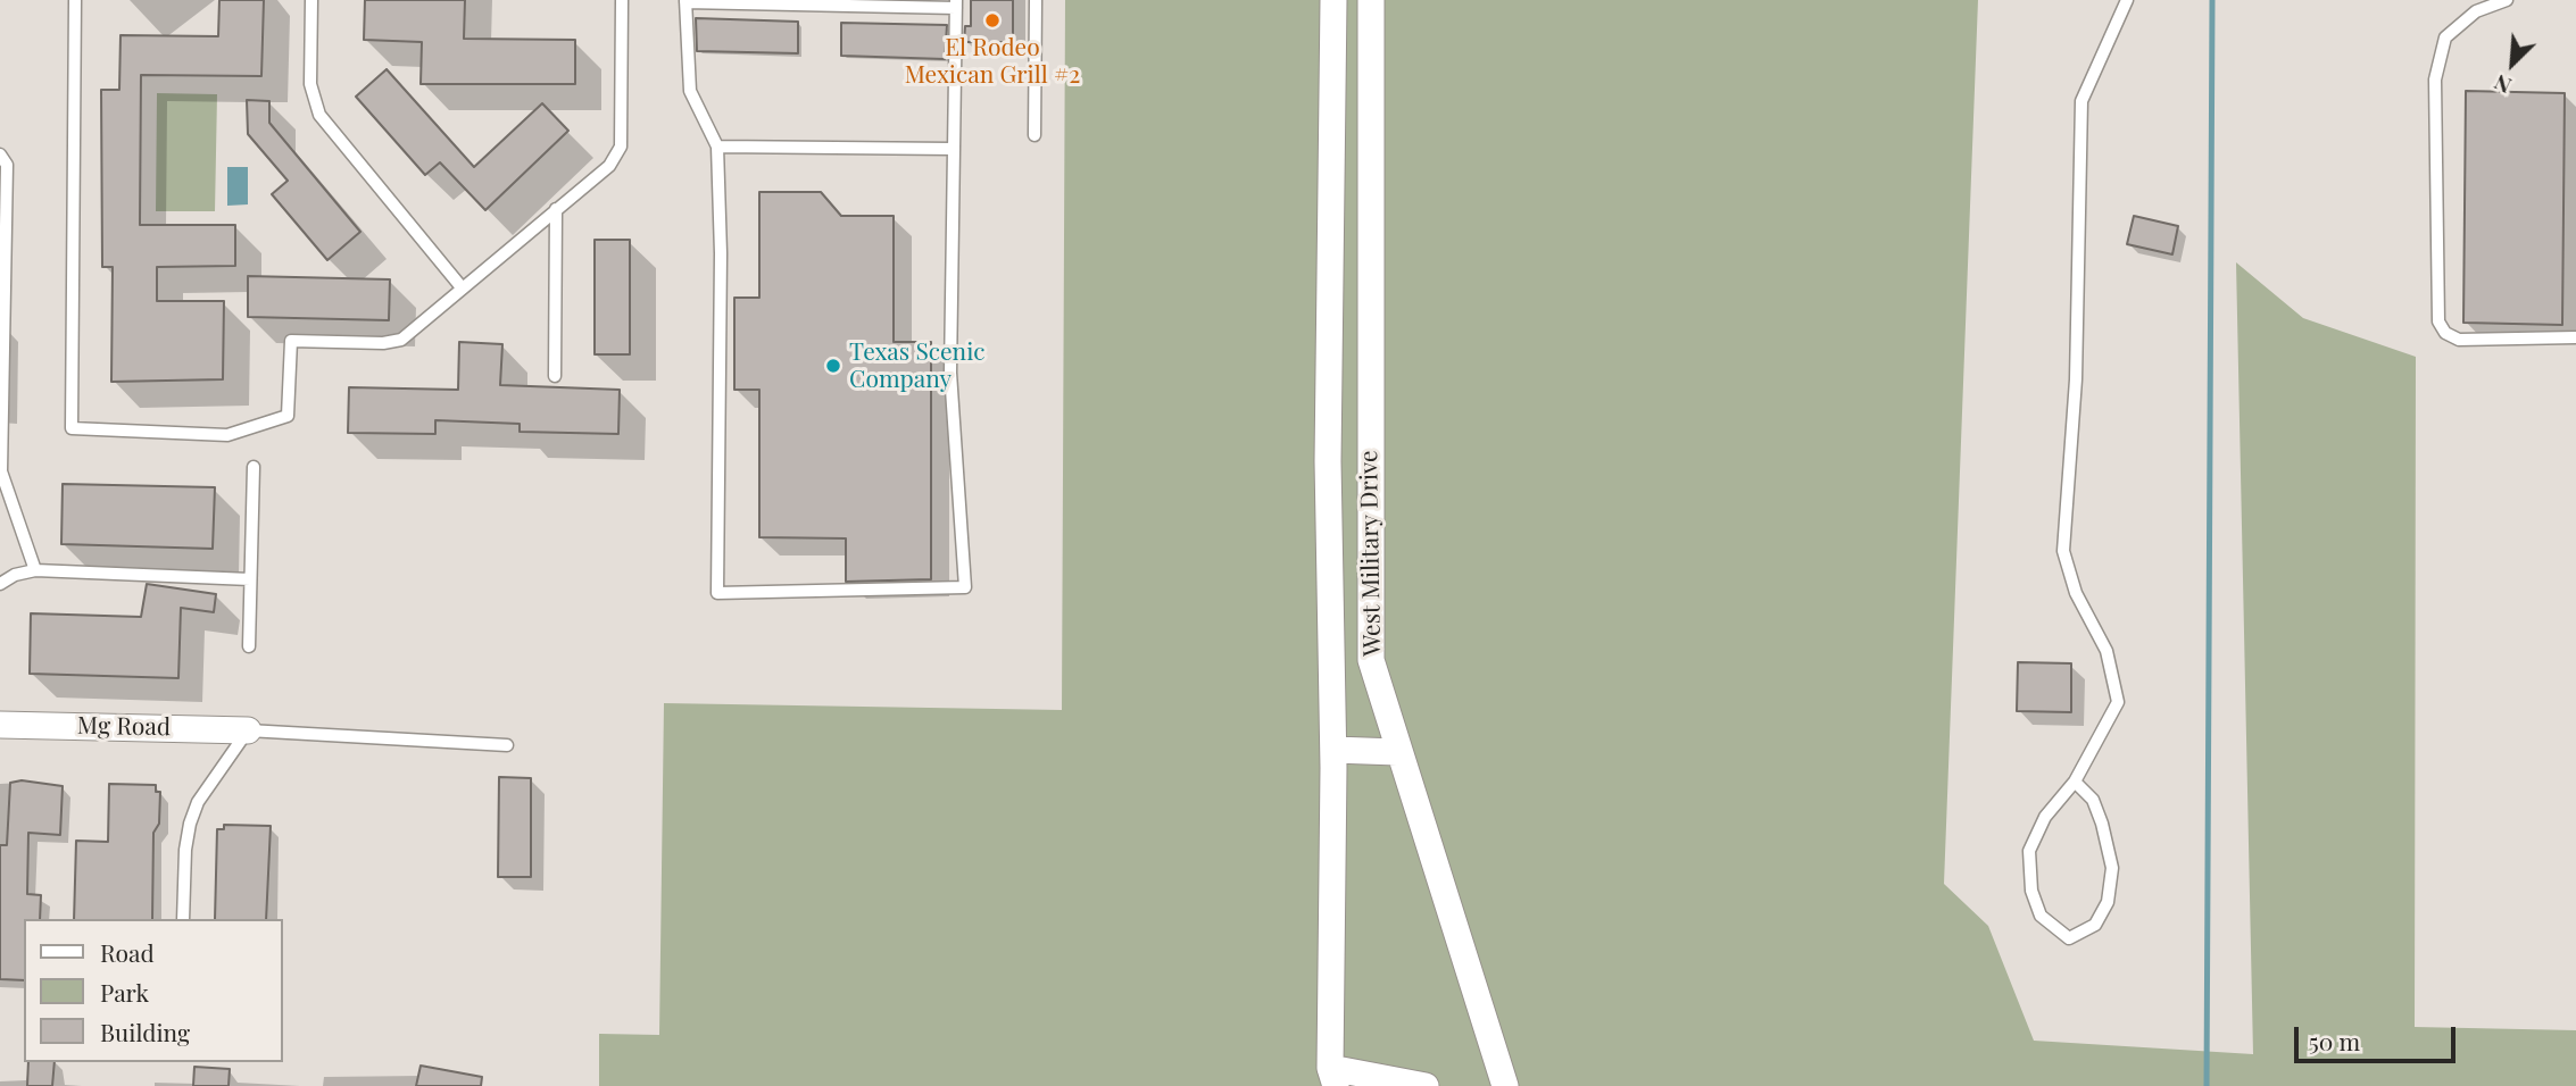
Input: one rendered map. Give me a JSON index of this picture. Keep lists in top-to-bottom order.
{
  "streets": {
    "street": ["West Military Drive", "Mg Road"]
  },
  "places": ["El Rodeo Mexican Grill #2", "Texas Scenic Company"],
  "legend": ["Road", "Park", "Building"],
  "scale_bar": "50 m",
  "north": "bottom left"
}
